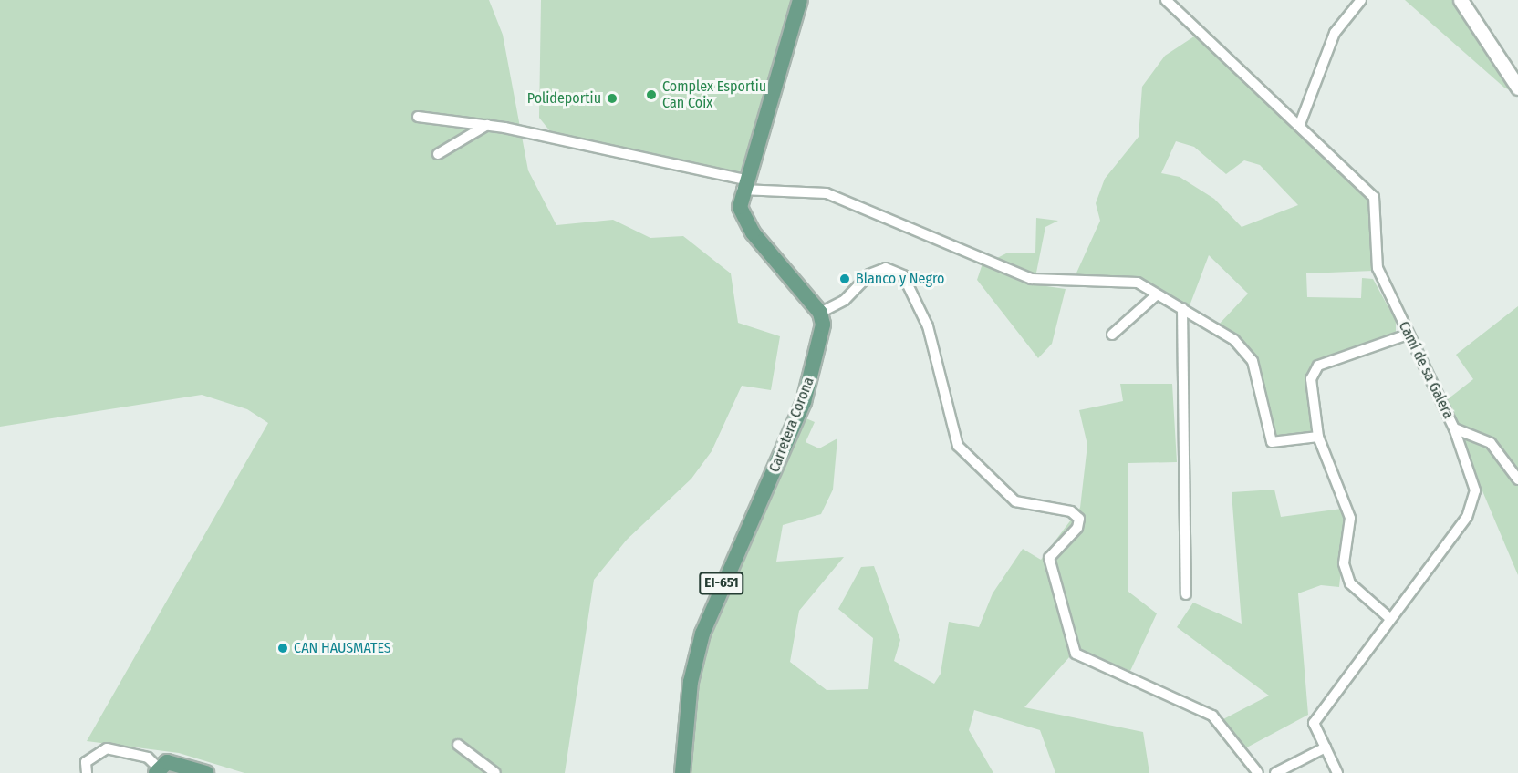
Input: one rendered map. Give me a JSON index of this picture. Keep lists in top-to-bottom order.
{
  "streets": {
    "main road": ["Carretera Corona", "EI-651"],
    "street": ["Camí de sa Galera"]
  },
  "places": [
    "Complex Esportiu Can Coix",
    "Polideportiu",
    "Blanco y Negro",
    "CAN HAUSMATES"
  ]
}
